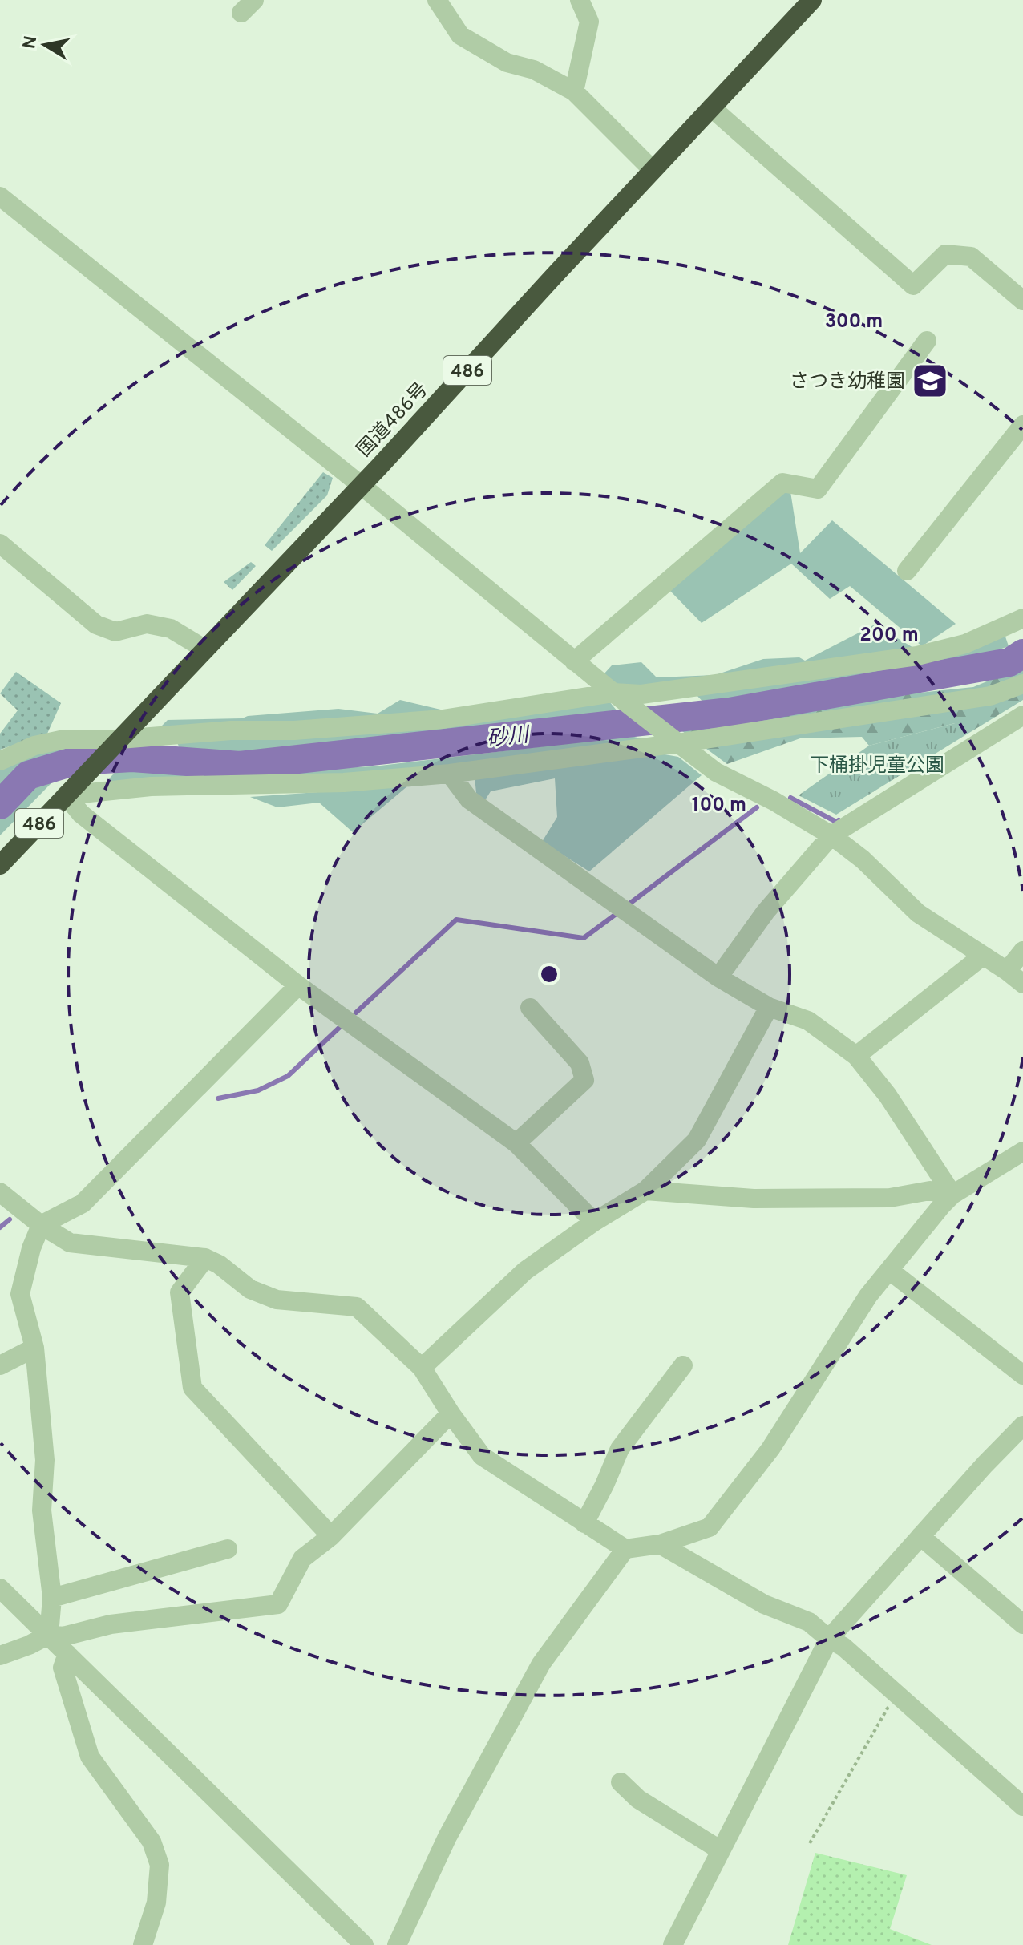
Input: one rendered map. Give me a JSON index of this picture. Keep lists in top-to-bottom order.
{
  "streets": {
    "highway": ["486", "国道486号"]
  },
  "water": ["砂川"],
  "parks": ["下桶掛児童公園"],
  "places": {
    "school or university": ["さつき幼稚園"]
  },
  "north": "left",
  "rings": ["300 m", "200 m", "100 m"]
}
